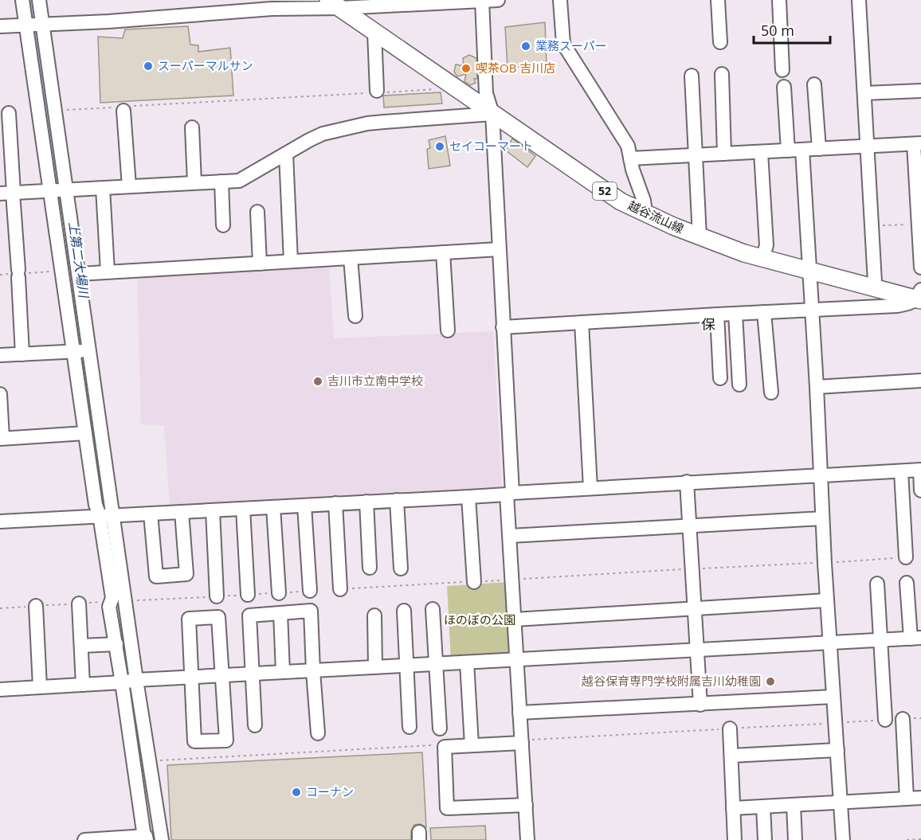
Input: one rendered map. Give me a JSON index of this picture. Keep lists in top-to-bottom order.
{
  "streets": {
    "main road": ["52", "越谷流山線"]
  },
  "districts": ["保"],
  "water": ["上第二大場川"],
  "parks": ["ほのぼの公園"],
  "places": [
    "業務スーパー",
    "スーパーマルサン",
    "喫茶OB 吉川店",
    "セイコーマート",
    "吉川市立南中学校",
    "越谷保育専門学校附属吉川幼稚園",
    "コーナン"
  ],
  "scale_bar": "50 m"
}
